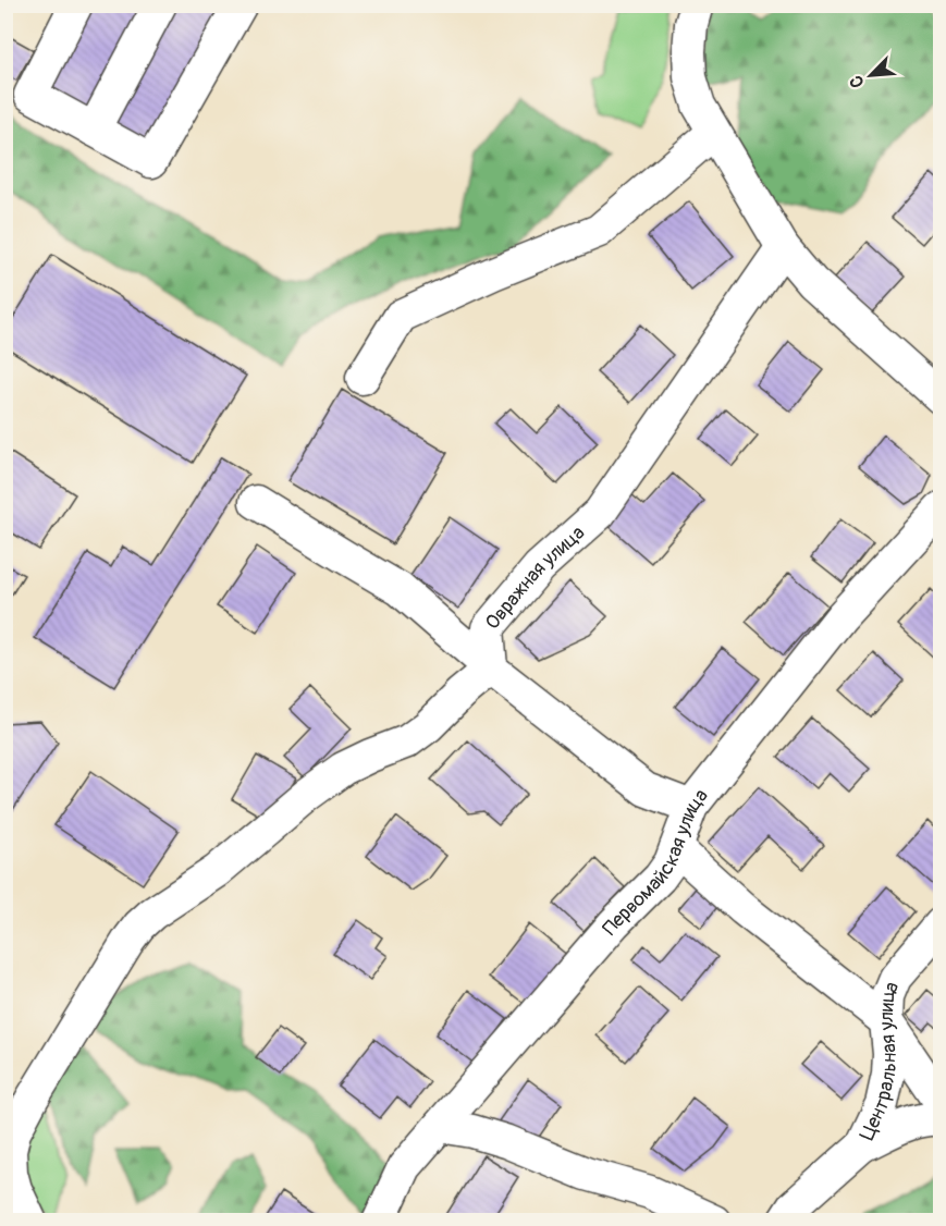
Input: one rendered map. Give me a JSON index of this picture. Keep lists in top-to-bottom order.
{
  "streets": {
    "street": ["Овражная улица", "Первомайская улица", "Центральная улица"]
  },
  "north": "bottom left"
}
